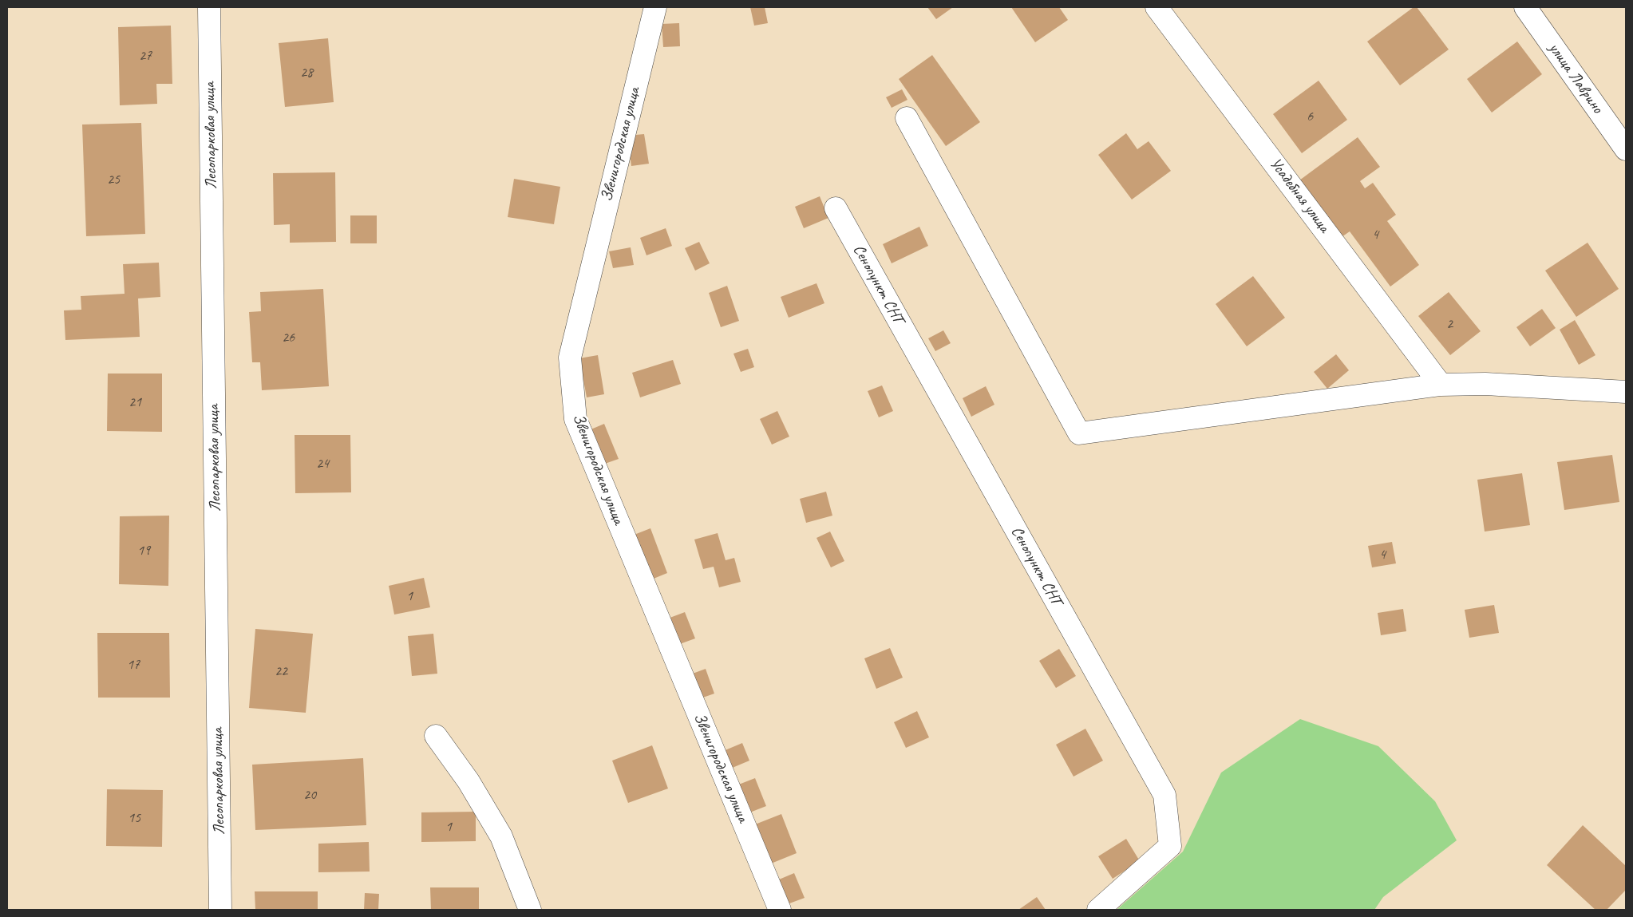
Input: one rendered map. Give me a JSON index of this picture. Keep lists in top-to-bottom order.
{
  "streets": {
    "street": [
      "улица Лаврино",
      "Лесопарковая улица",
      "Звенигородская улица",
      "Усадебная улица",
      "Сенопункт СНТ"
    ]
  },
  "house_numbers": [
    "27",
    "28",
    "6",
    "25",
    "4",
    "2",
    "26",
    "21",
    "24",
    "19",
    "4",
    "1",
    "17",
    "22",
    "20",
    "15",
    "1"
  ]
}
